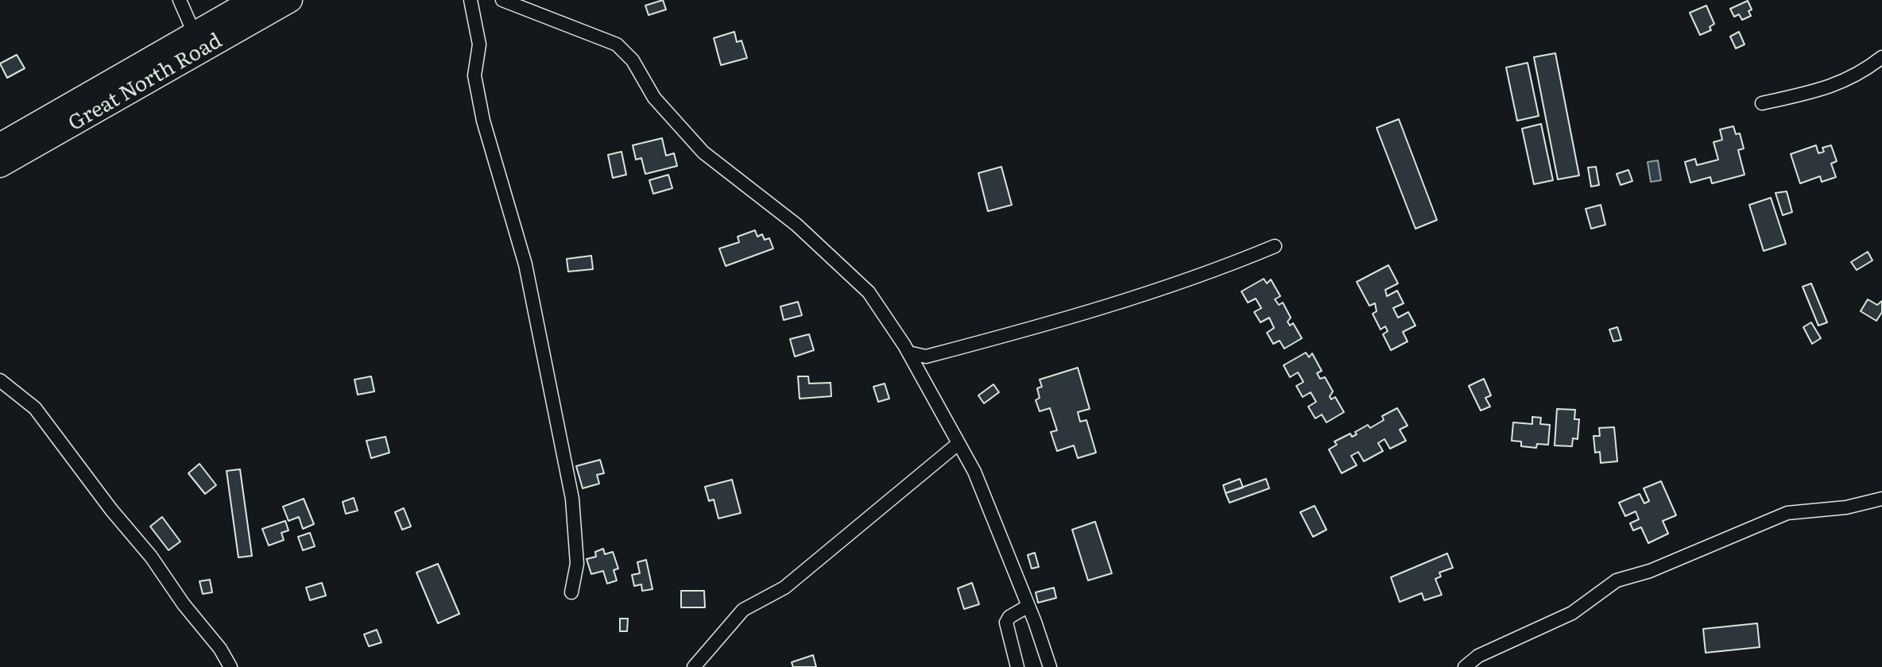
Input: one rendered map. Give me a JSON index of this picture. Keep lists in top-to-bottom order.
{
  "streets": {
    "highway": ["Great North Road"]
  }
}
